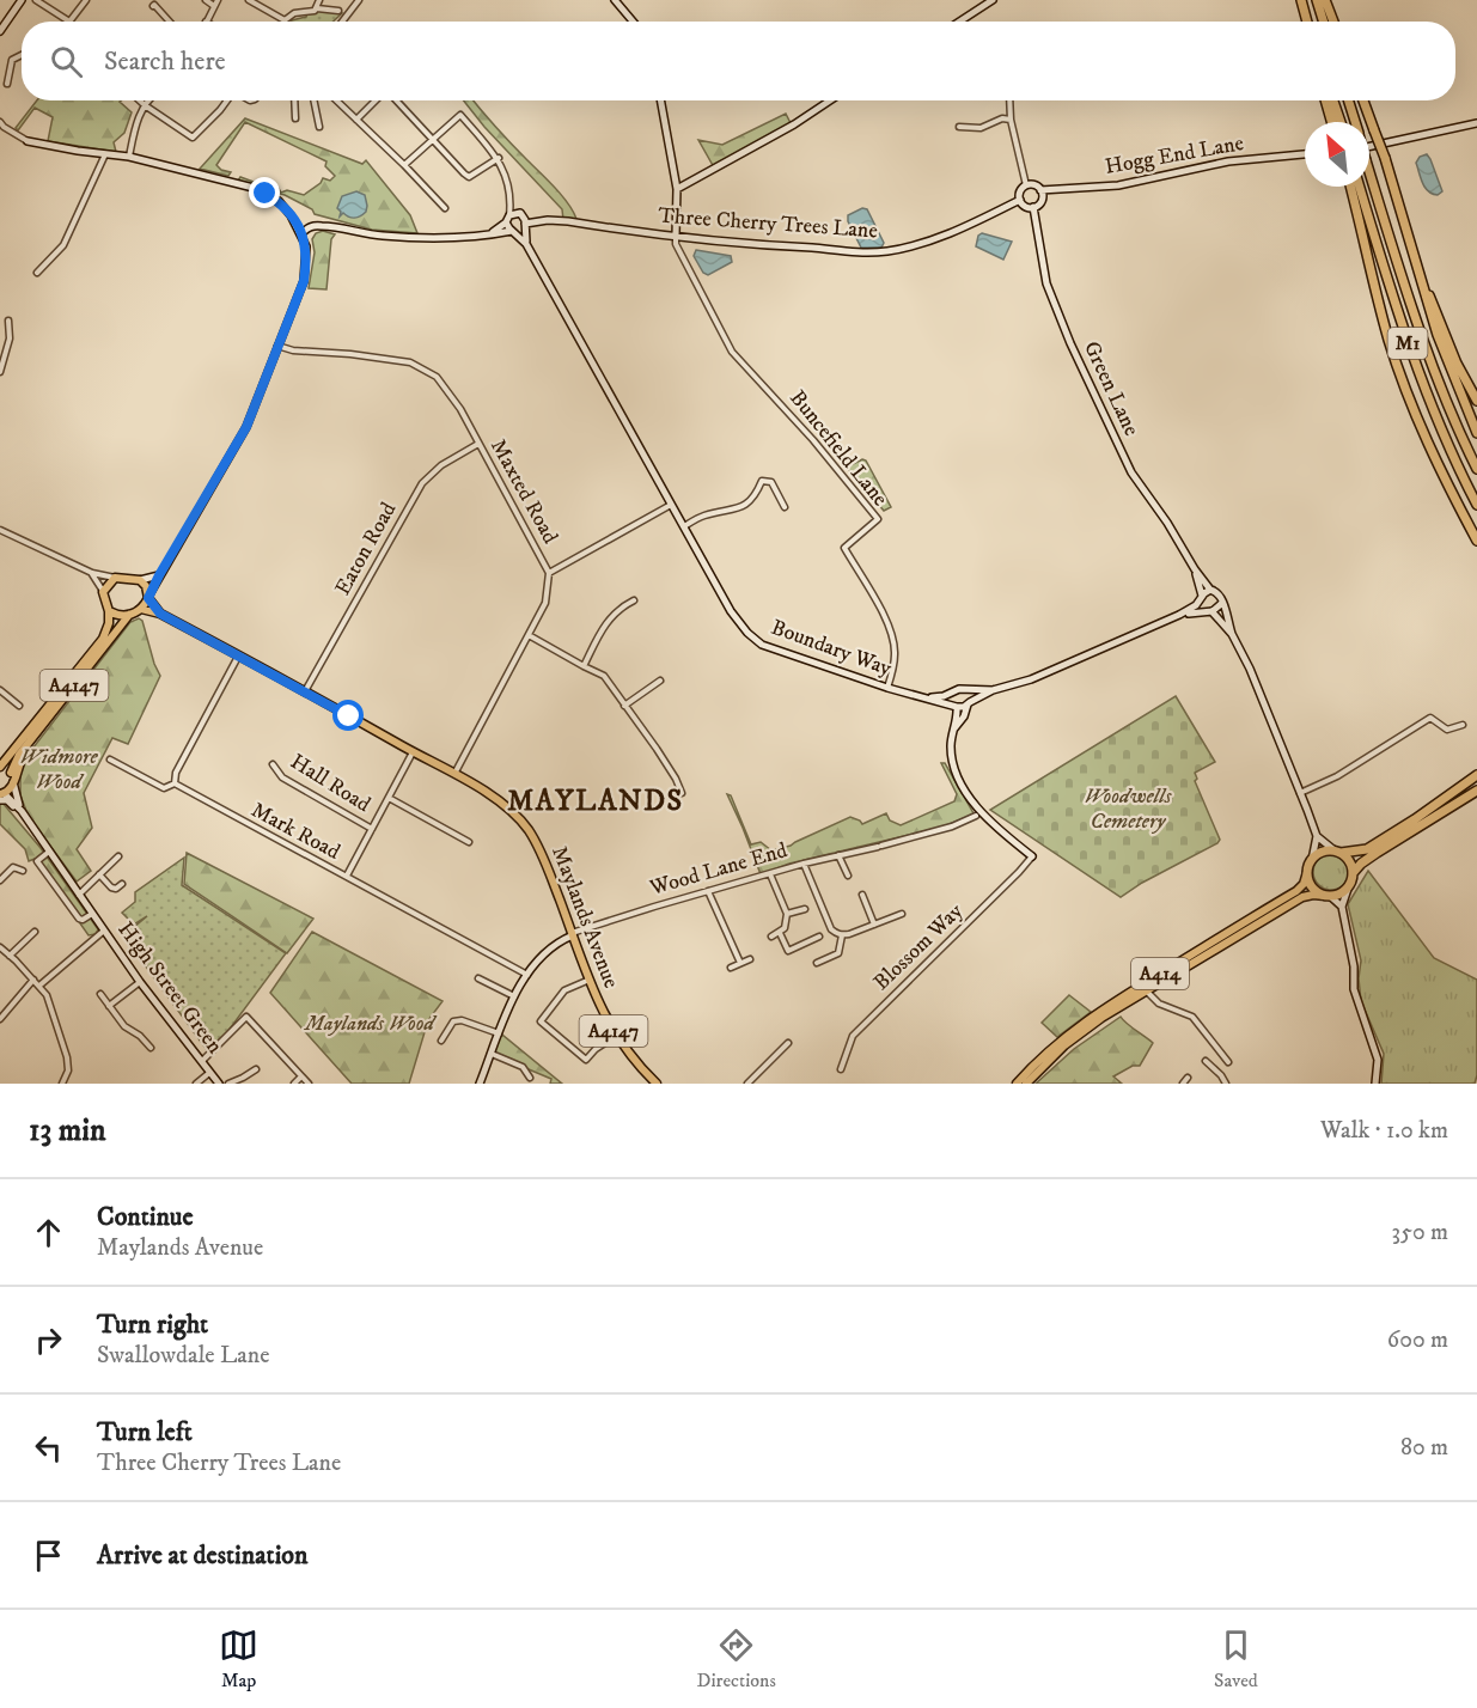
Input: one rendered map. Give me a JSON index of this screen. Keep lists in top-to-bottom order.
{
  "streets": {
    "highway": ["M1"],
    "main road": ["A4147", "Maylands Avenue", "A414"],
    "street": [
      "Hogg End Lane",
      "Three Cherry Trees Lane",
      "Green Lane",
      "Buncefield Lane",
      "Maxted Road",
      "Eaton Road",
      "Boundary Way",
      "Hall Road",
      "Mark Road",
      "Wood Lane End",
      "Blossom Way",
      "High Street Green"
    ]
  },
  "crossings": [
    ["Hogg End Lane", "Three Cherry Trees Lane"],
    ["Hogg End Lane", "Green Lane"],
    ["Three Cherry Trees Lane", "Green Lane"],
    ["Three Cherry Trees Lane", "Buncefield Lane"],
    ["Three Cherry Trees Lane", "Boundary Way"],
    ["Buncefield Lane", "Boundary Way"],
    ["Maxted Road", "Eaton Road"],
    ["Maxted Road", "Maylands Avenue"],
    ["Eaton Road", "Maylands Avenue"],
    ["A4147", "Maylands Avenue"],
    ["A4147", "High Street Green"],
    ["Mark Road", "Wood Lane End"],
    ["Wood Lane End", "Maylands Avenue"]
  ],
  "districts": ["MAYLANDS"],
  "parks": ["Widmore Wood", "Woodwells Cemetery", "Maylands Wood"],
  "north": "top left",
  "page": {
    "search": "Search here",
    "heading": ["13 min", "Walk · 1.0 km"],
    "list": [
      ["Continue", "Maylands Avenue", "350 m"],
      ["Turn right", "Swallowdale Lane", "600 m"],
      ["Turn left", "Three Cherry Trees Lane", "80 m"],
      "Arrive at destination"
    ],
    "nav": ["Map", "Directions", "Saved"]
  }
}
